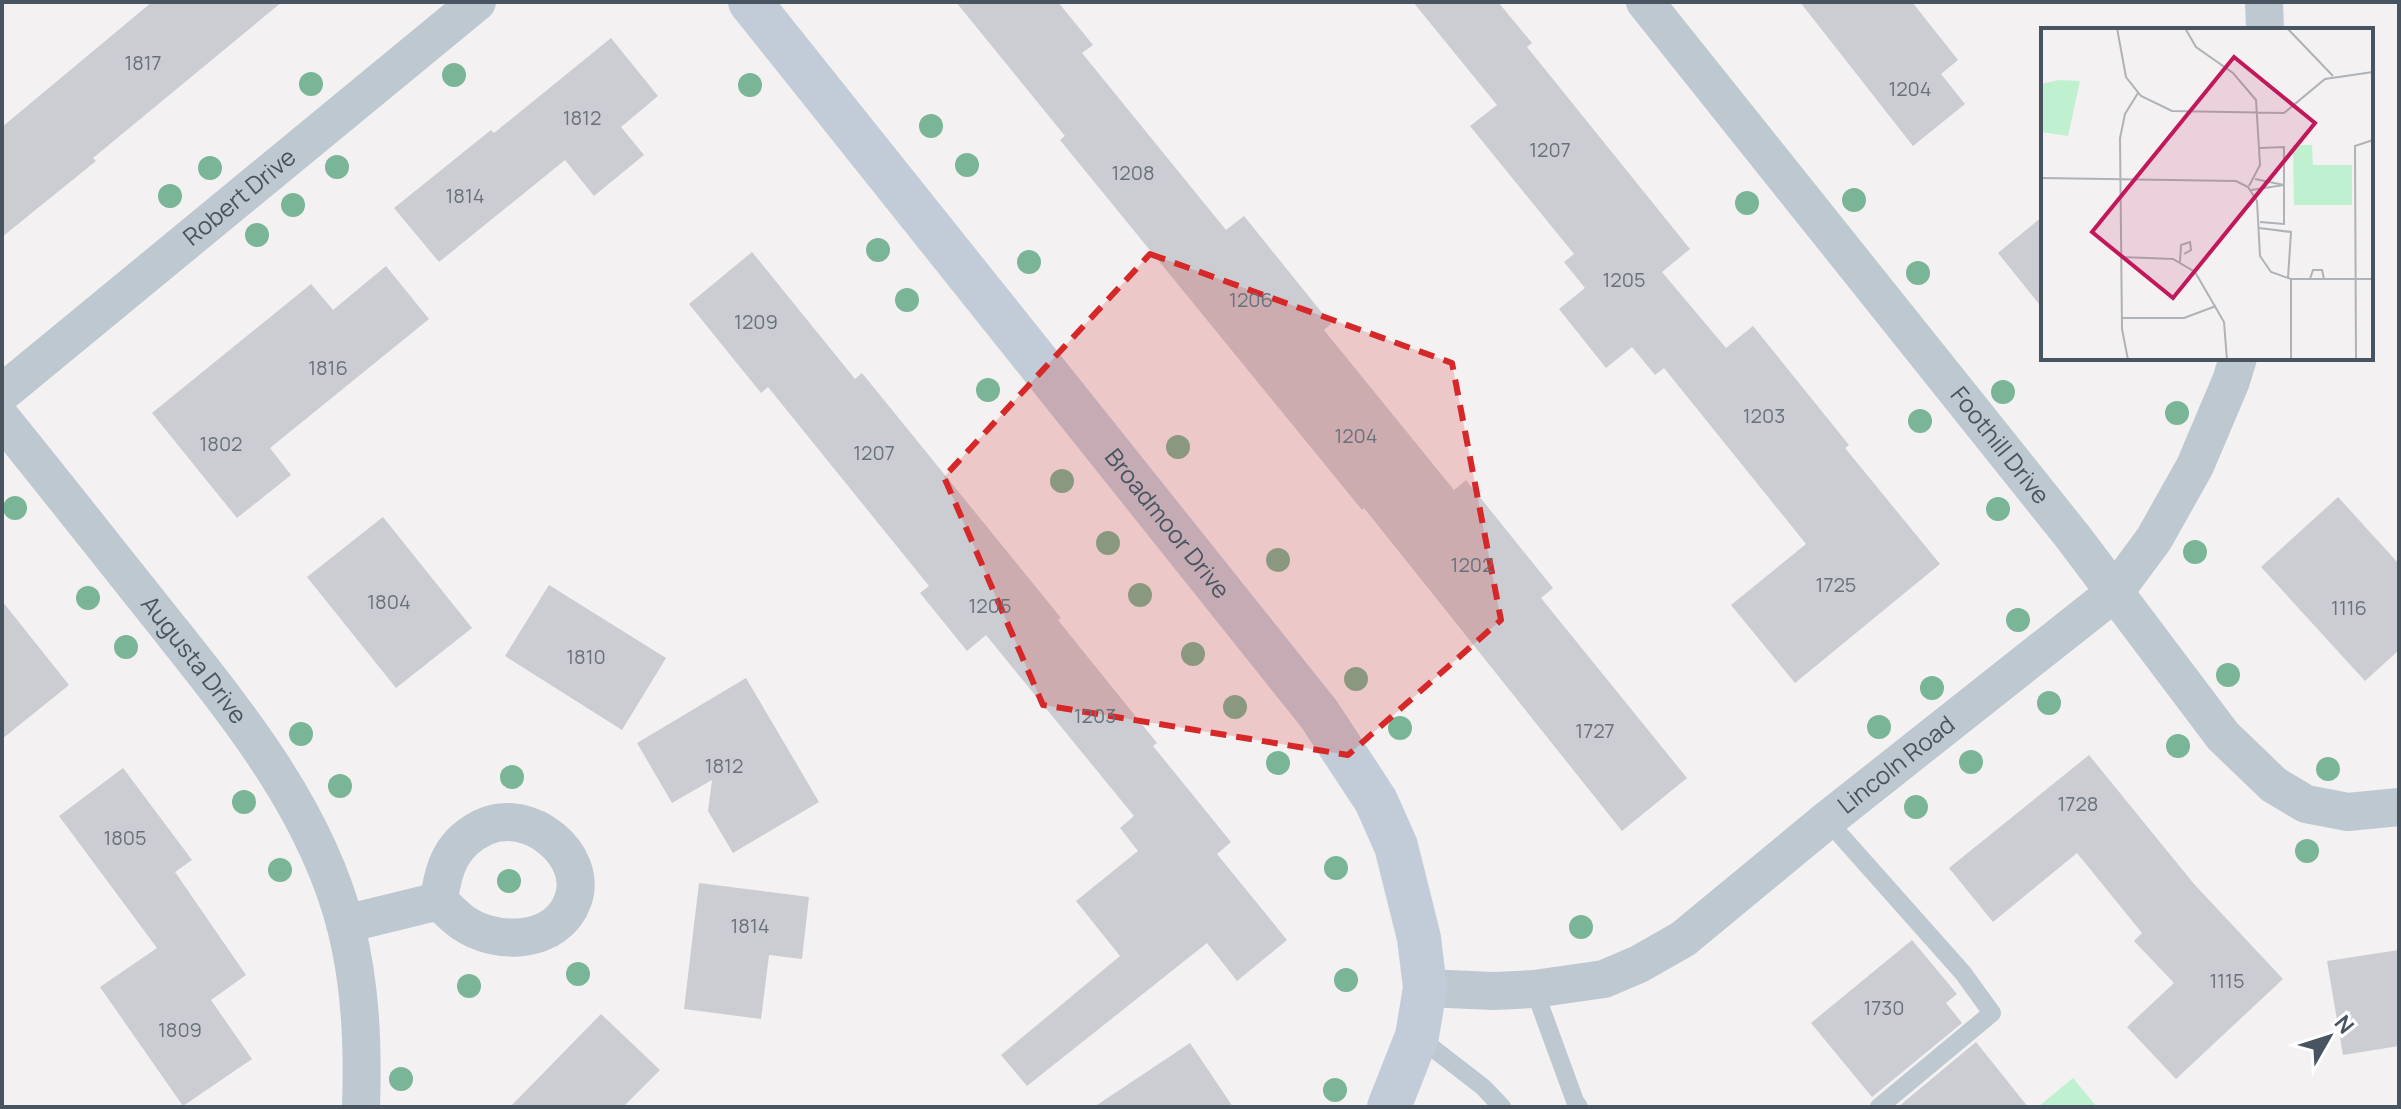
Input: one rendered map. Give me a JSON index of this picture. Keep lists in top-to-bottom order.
{
  "streets": {
    "street": [
      "Robert Drive",
      "Foothill Drive",
      "Broadmoor Drive",
      "Augusta Drive",
      "Lincoln Road"
    ]
  },
  "crossings": [
    ["Foothill Drive", "Lincoln Road"],
    ["Broadmoor Drive", "Lincoln Road"]
  ],
  "house_numbers": [
    "1817",
    "1204",
    "1812",
    "1207",
    "1208",
    "1814",
    "1205",
    "1206",
    "1209",
    "1816",
    "1203",
    "1204",
    "1802",
    "1207",
    "1202",
    "1725",
    "1804",
    "1205",
    "1116",
    "1810",
    "1203",
    "1727",
    "1812",
    "1728",
    "1805",
    "1814",
    "1115",
    "1730",
    "1809"
  ],
  "north": "top right"
}
